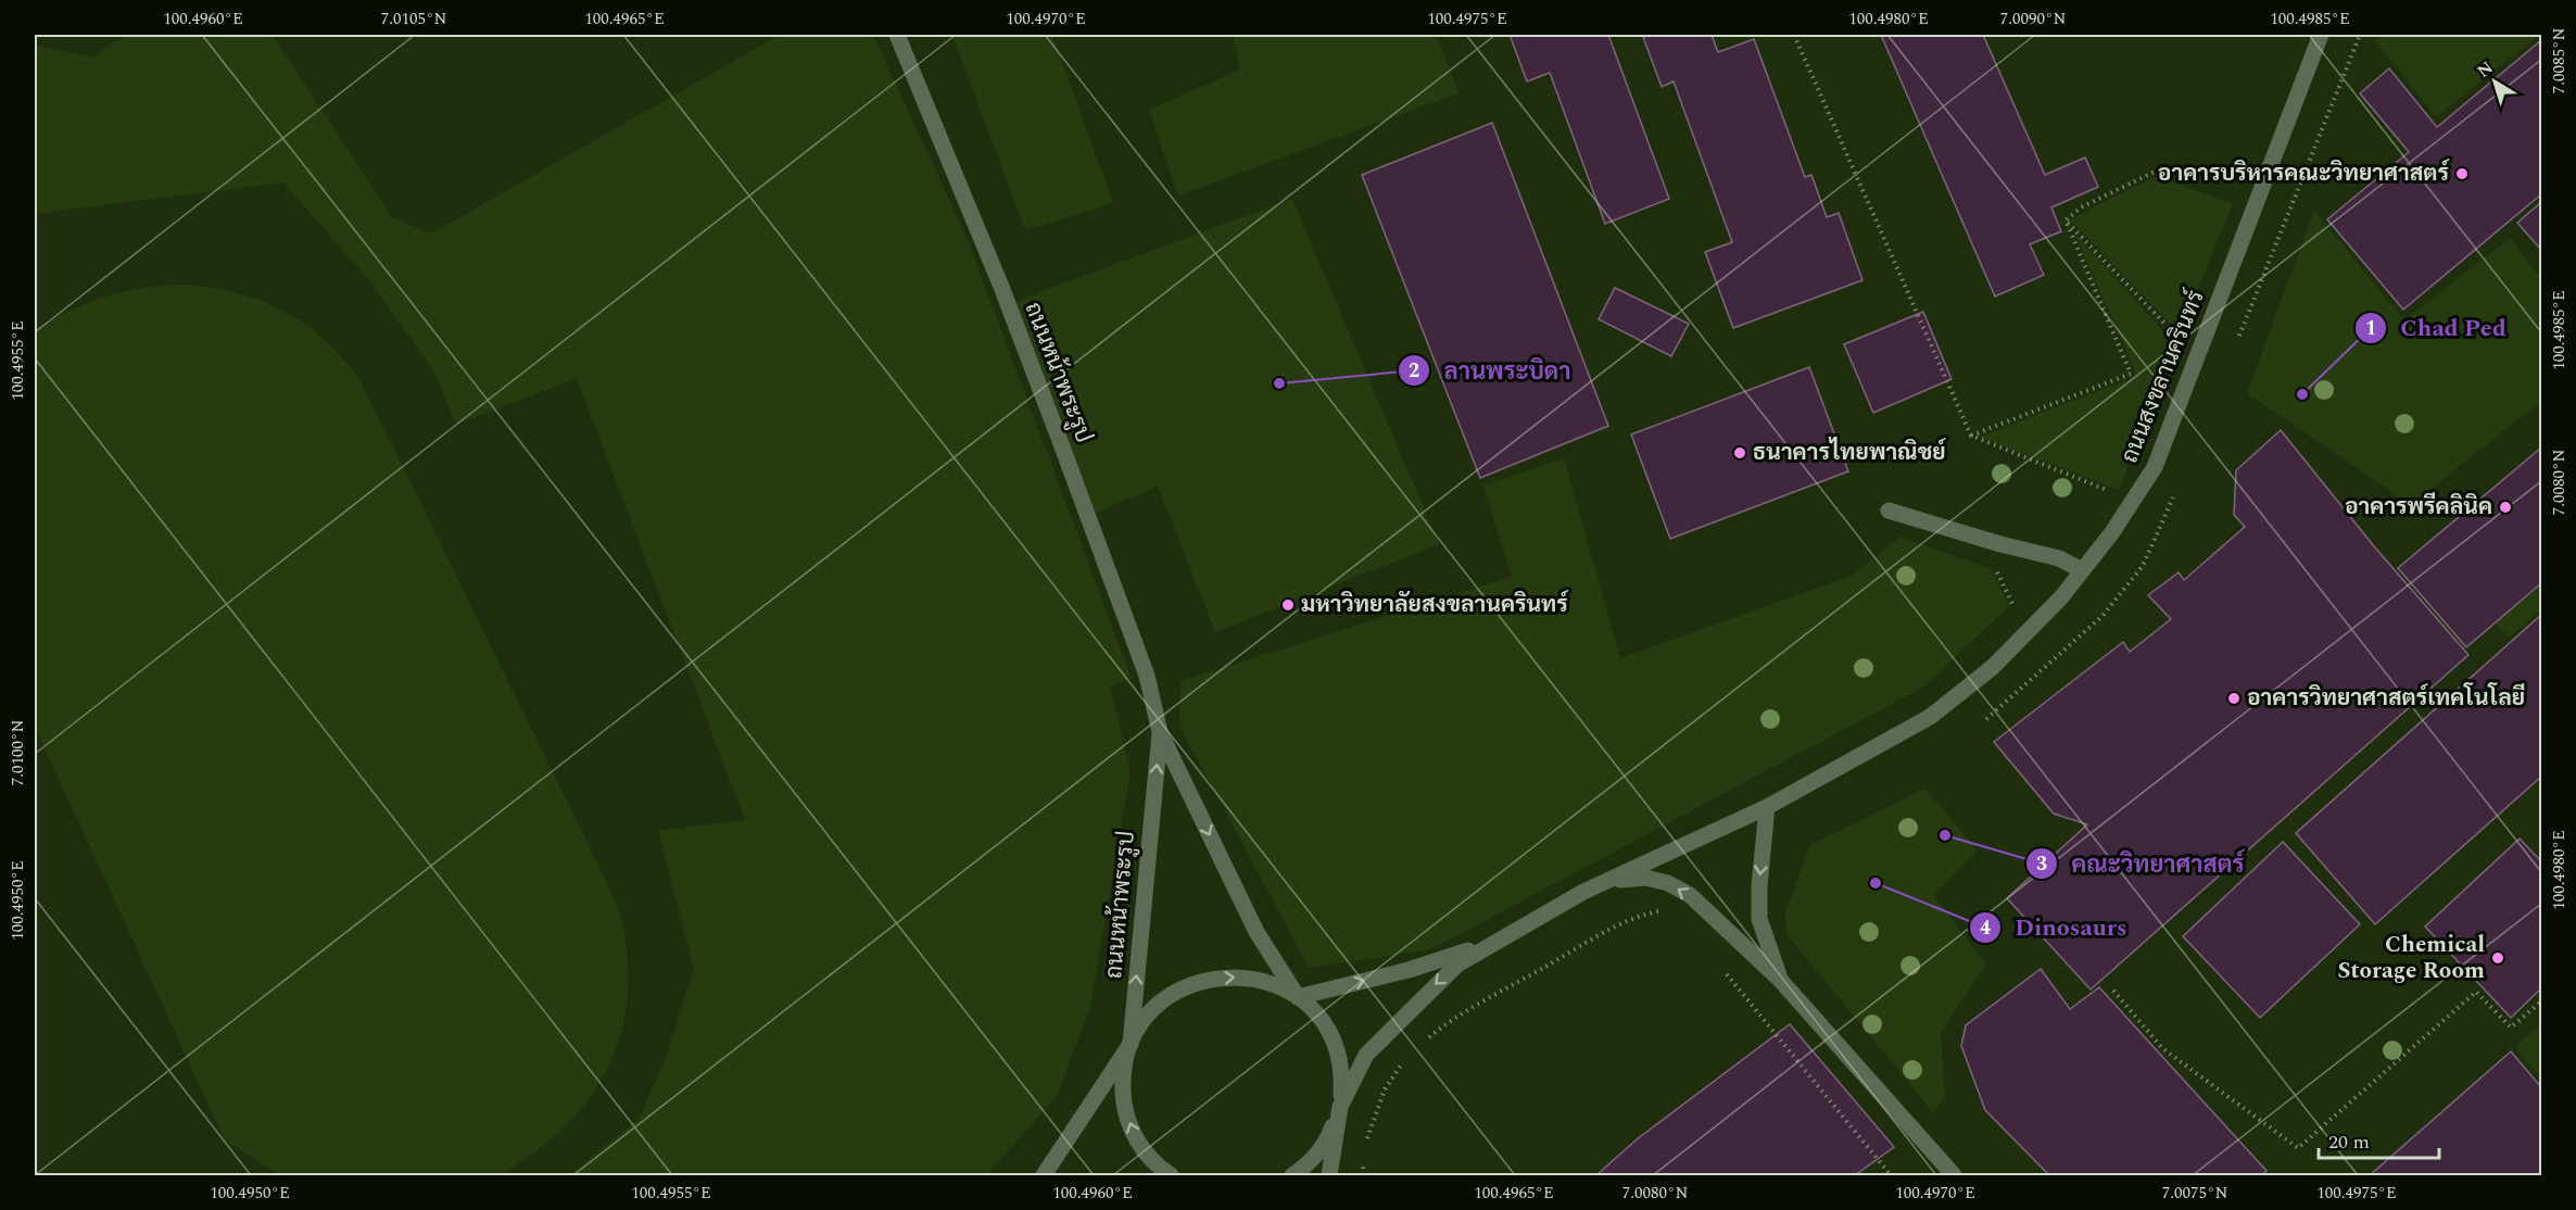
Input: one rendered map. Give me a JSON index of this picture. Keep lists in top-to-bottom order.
{
  "streets": {
    "street": ["ถนนหน้าพระรูป", "ถนนสงขลานครินทร์"]
  },
  "places": [
    "อาคารบริหารคณะวิทยาศาสตร์",
    "ลานพระบิดา",
    "Chad Ped",
    "ธนาคารไทยพาณิชย์",
    "อาคารพรีคลินิค",
    "มหาวิทยาลัยสงขลานครินทร์",
    "อาคารวิทยาศาสตร์เทคโนโลยี",
    "คณะวิทยาศาสตร์",
    "Dinosaurs",
    "Chemical Storage Room"
  ],
  "scale_bar": "20 m",
  "north": "top left",
  "coordinates": [
    "100.4960°E",
    "7.0105°N",
    "100.4965°E",
    "100.4970°E",
    "100.4975°E",
    "100.4980°E",
    "7.0090°N",
    "100.4985°E",
    "7.0085°N",
    "100.4955°E",
    "7.0080°N",
    "7.0100°N",
    "100.4950°E",
    "7.0075°N"
  ]
}
